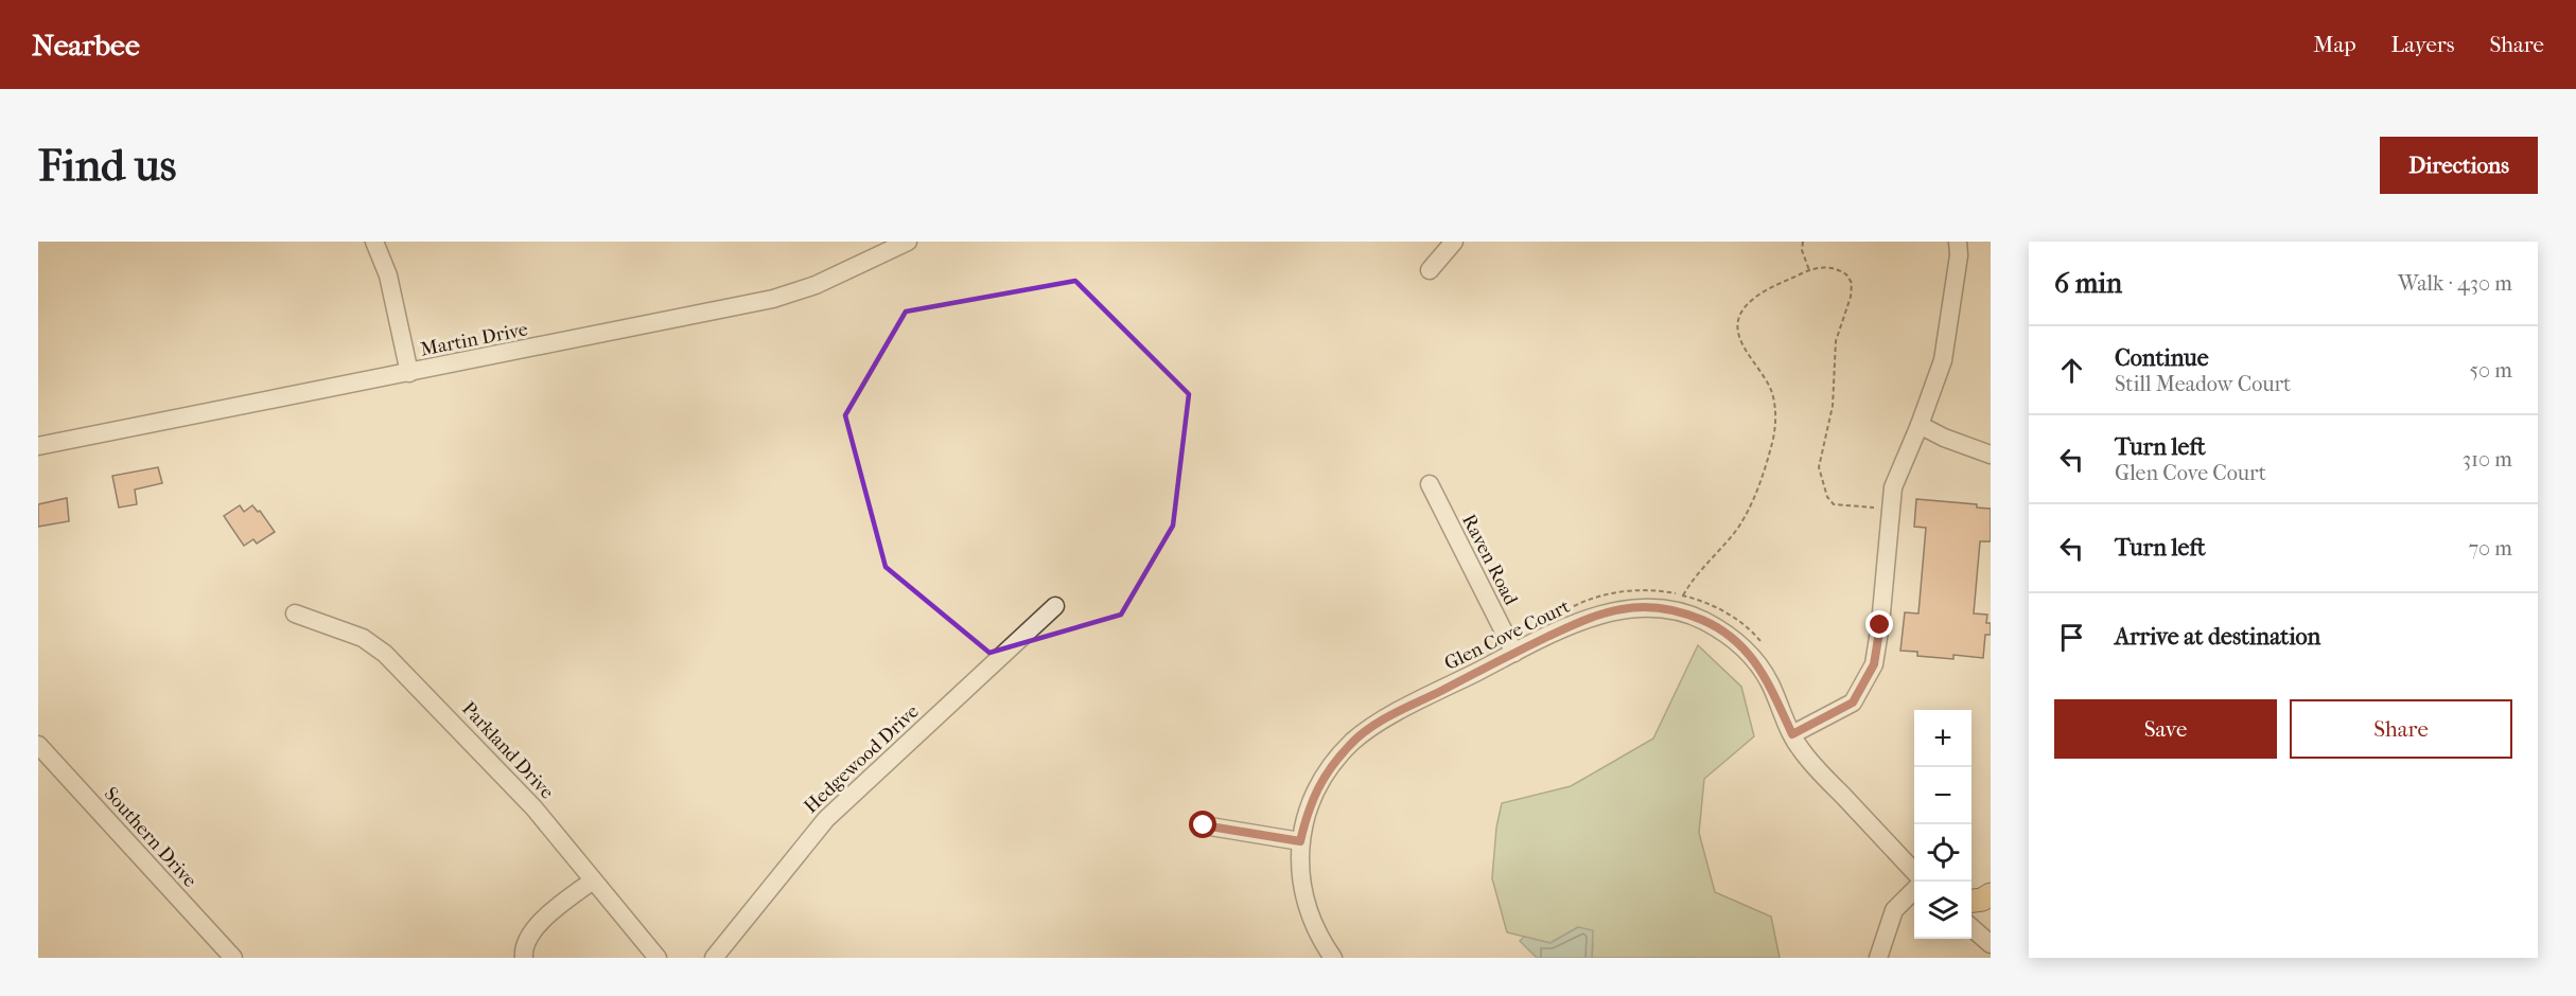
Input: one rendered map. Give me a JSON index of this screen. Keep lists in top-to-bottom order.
{
  "streets": {
    "street": [
      "Martin Drive",
      "Raven Road",
      "Glen Cove Court",
      "Parkland Drive",
      "Hedgewood Drive",
      "Southern Drive"
    ]
  },
  "crossings": [
    ["Raven Road", "Glen Cove Court"]
  ],
  "page": {
    "header": "Nearbee",
    "nav": ["Map", "Layers", "Share"],
    "buttons": [
      "Directions",
      ["Save", "Share"]
    ],
    "title": "Find us",
    "heading": ["6 min", "Walk · 430 m"],
    "list": [
      ["Continue", "Still Meadow Court", "50 m"],
      ["Turn left", "Glen Cove Court", "310 m"],
      ["Turn left", "70 m"],
      "Arrive at destination"
    ],
    "map_buttons": ["+", "−"]
  }
}
